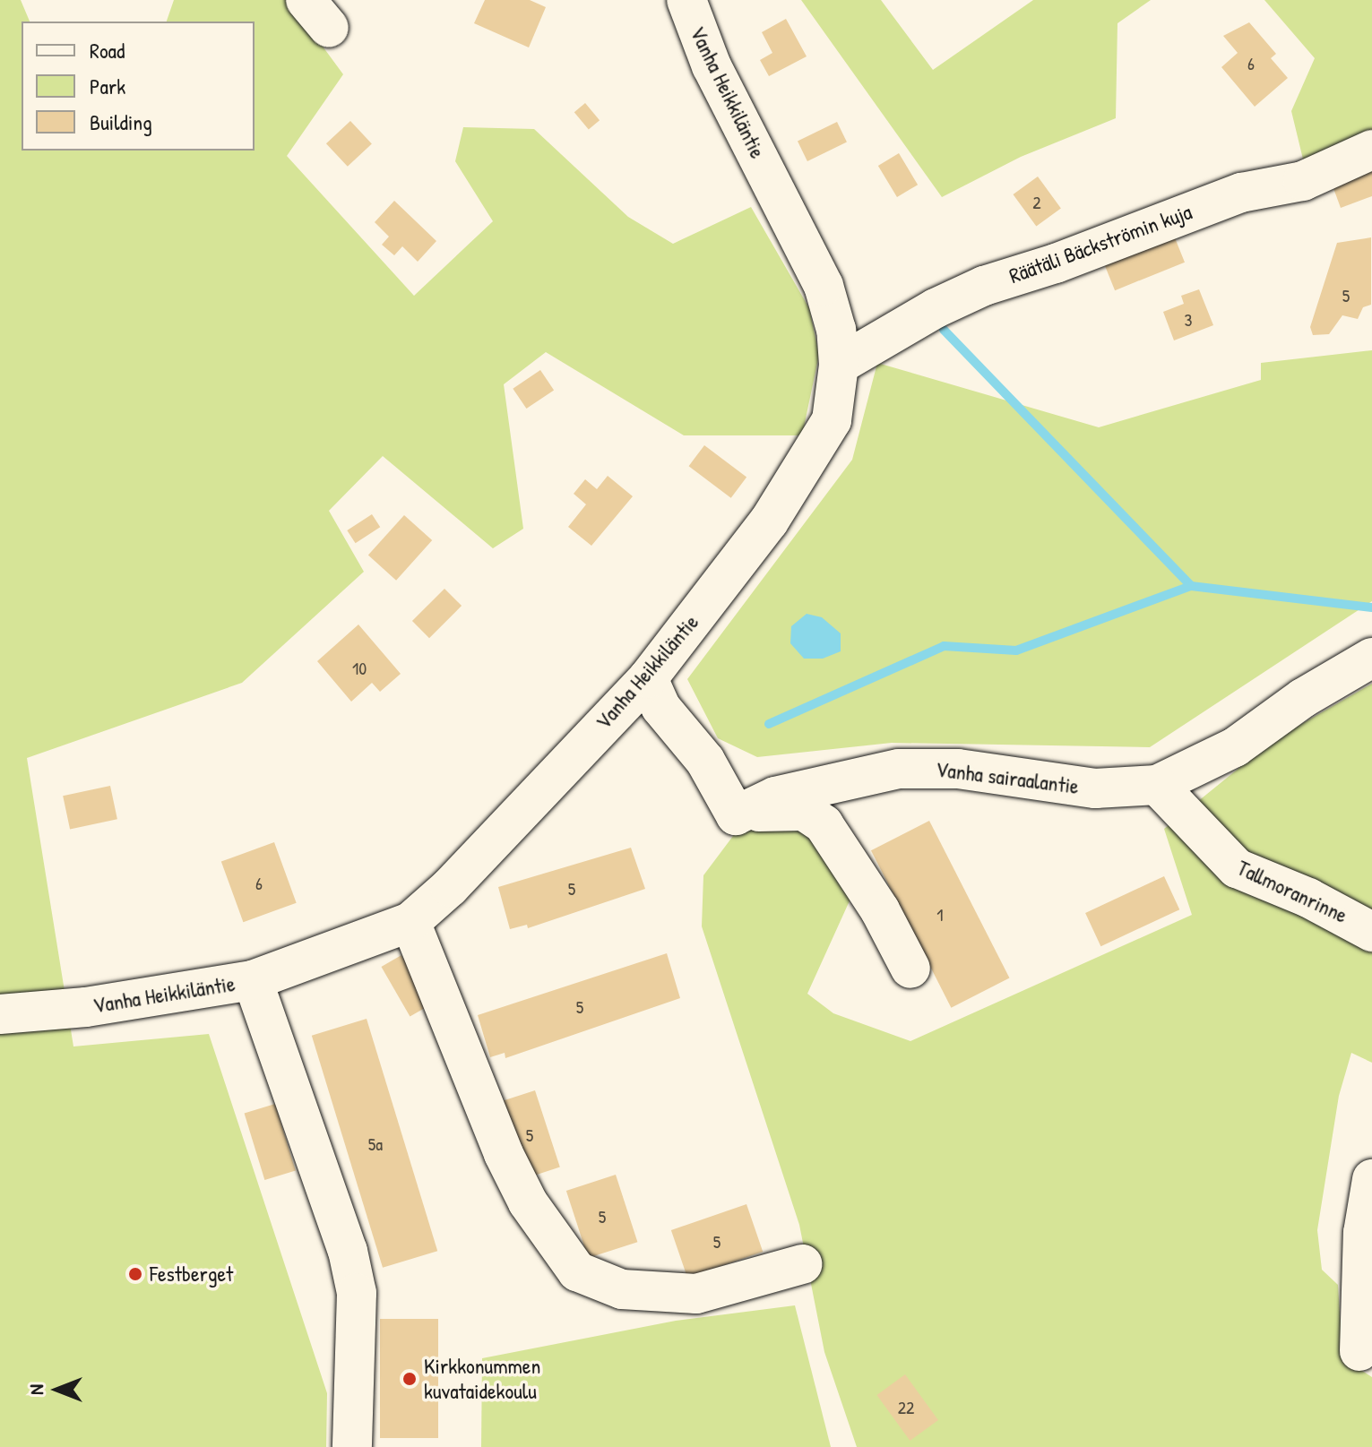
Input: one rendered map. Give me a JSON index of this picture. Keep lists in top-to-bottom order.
{
  "streets": {
    "street": [
      "Vanha Heikkiläntie",
      "Räätäli Bäckströmin kuja",
      "Vanha sairaalantie",
      "Tallmoranrinne"
    ]
  },
  "crossings": [
    ["Vanha Heikkiläntie", "Räätäli Bäckströmin kuja"],
    ["Vanha sairaalantie", "Tallmoranrinne"]
  ],
  "places": ["Festberget", "Kirkkonummen kuvataidekoulu"],
  "house_numbers": [
    "6",
    "2",
    "5",
    "3",
    "10",
    "6",
    "5",
    "1",
    "5",
    "5",
    "5a",
    "5",
    "5",
    "22"
  ],
  "legend": ["Road", "Park", "Building"],
  "north": "left"
}
